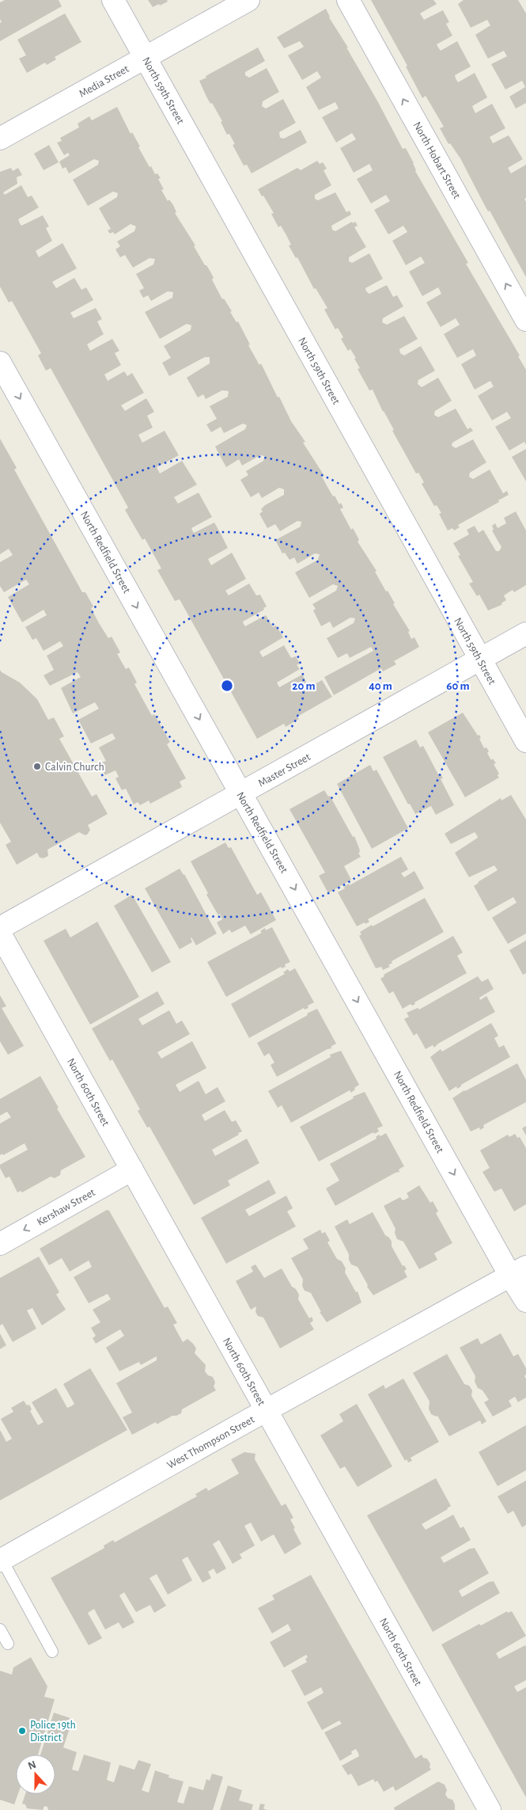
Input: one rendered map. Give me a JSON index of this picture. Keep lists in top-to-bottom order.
{
  "streets": {
    "street": [
      "Media Street",
      "North 59th Street",
      "North Hobart Street",
      "North Redfield Street",
      "Master Street",
      "North 60th Street",
      "Kershaw Street",
      "West Thompson Street"
    ]
  },
  "crossings": [
    ["Media Street", "North 59th Street"],
    ["North 59th Street", "Master Street"],
    ["North Redfield Street", "Master Street"],
    ["North Redfield Street", "West Thompson Street"],
    ["North 60th Street", "Kershaw Street"],
    ["North 60th Street", "West Thompson Street"]
  ],
  "one_way": ["North Hobart Street", "North Redfield Street", "Kershaw Street"],
  "places": ["Calvin Church", "Police 19th District"],
  "north": "top",
  "rings": ["20 m", "40 m", "60 m"]
}
